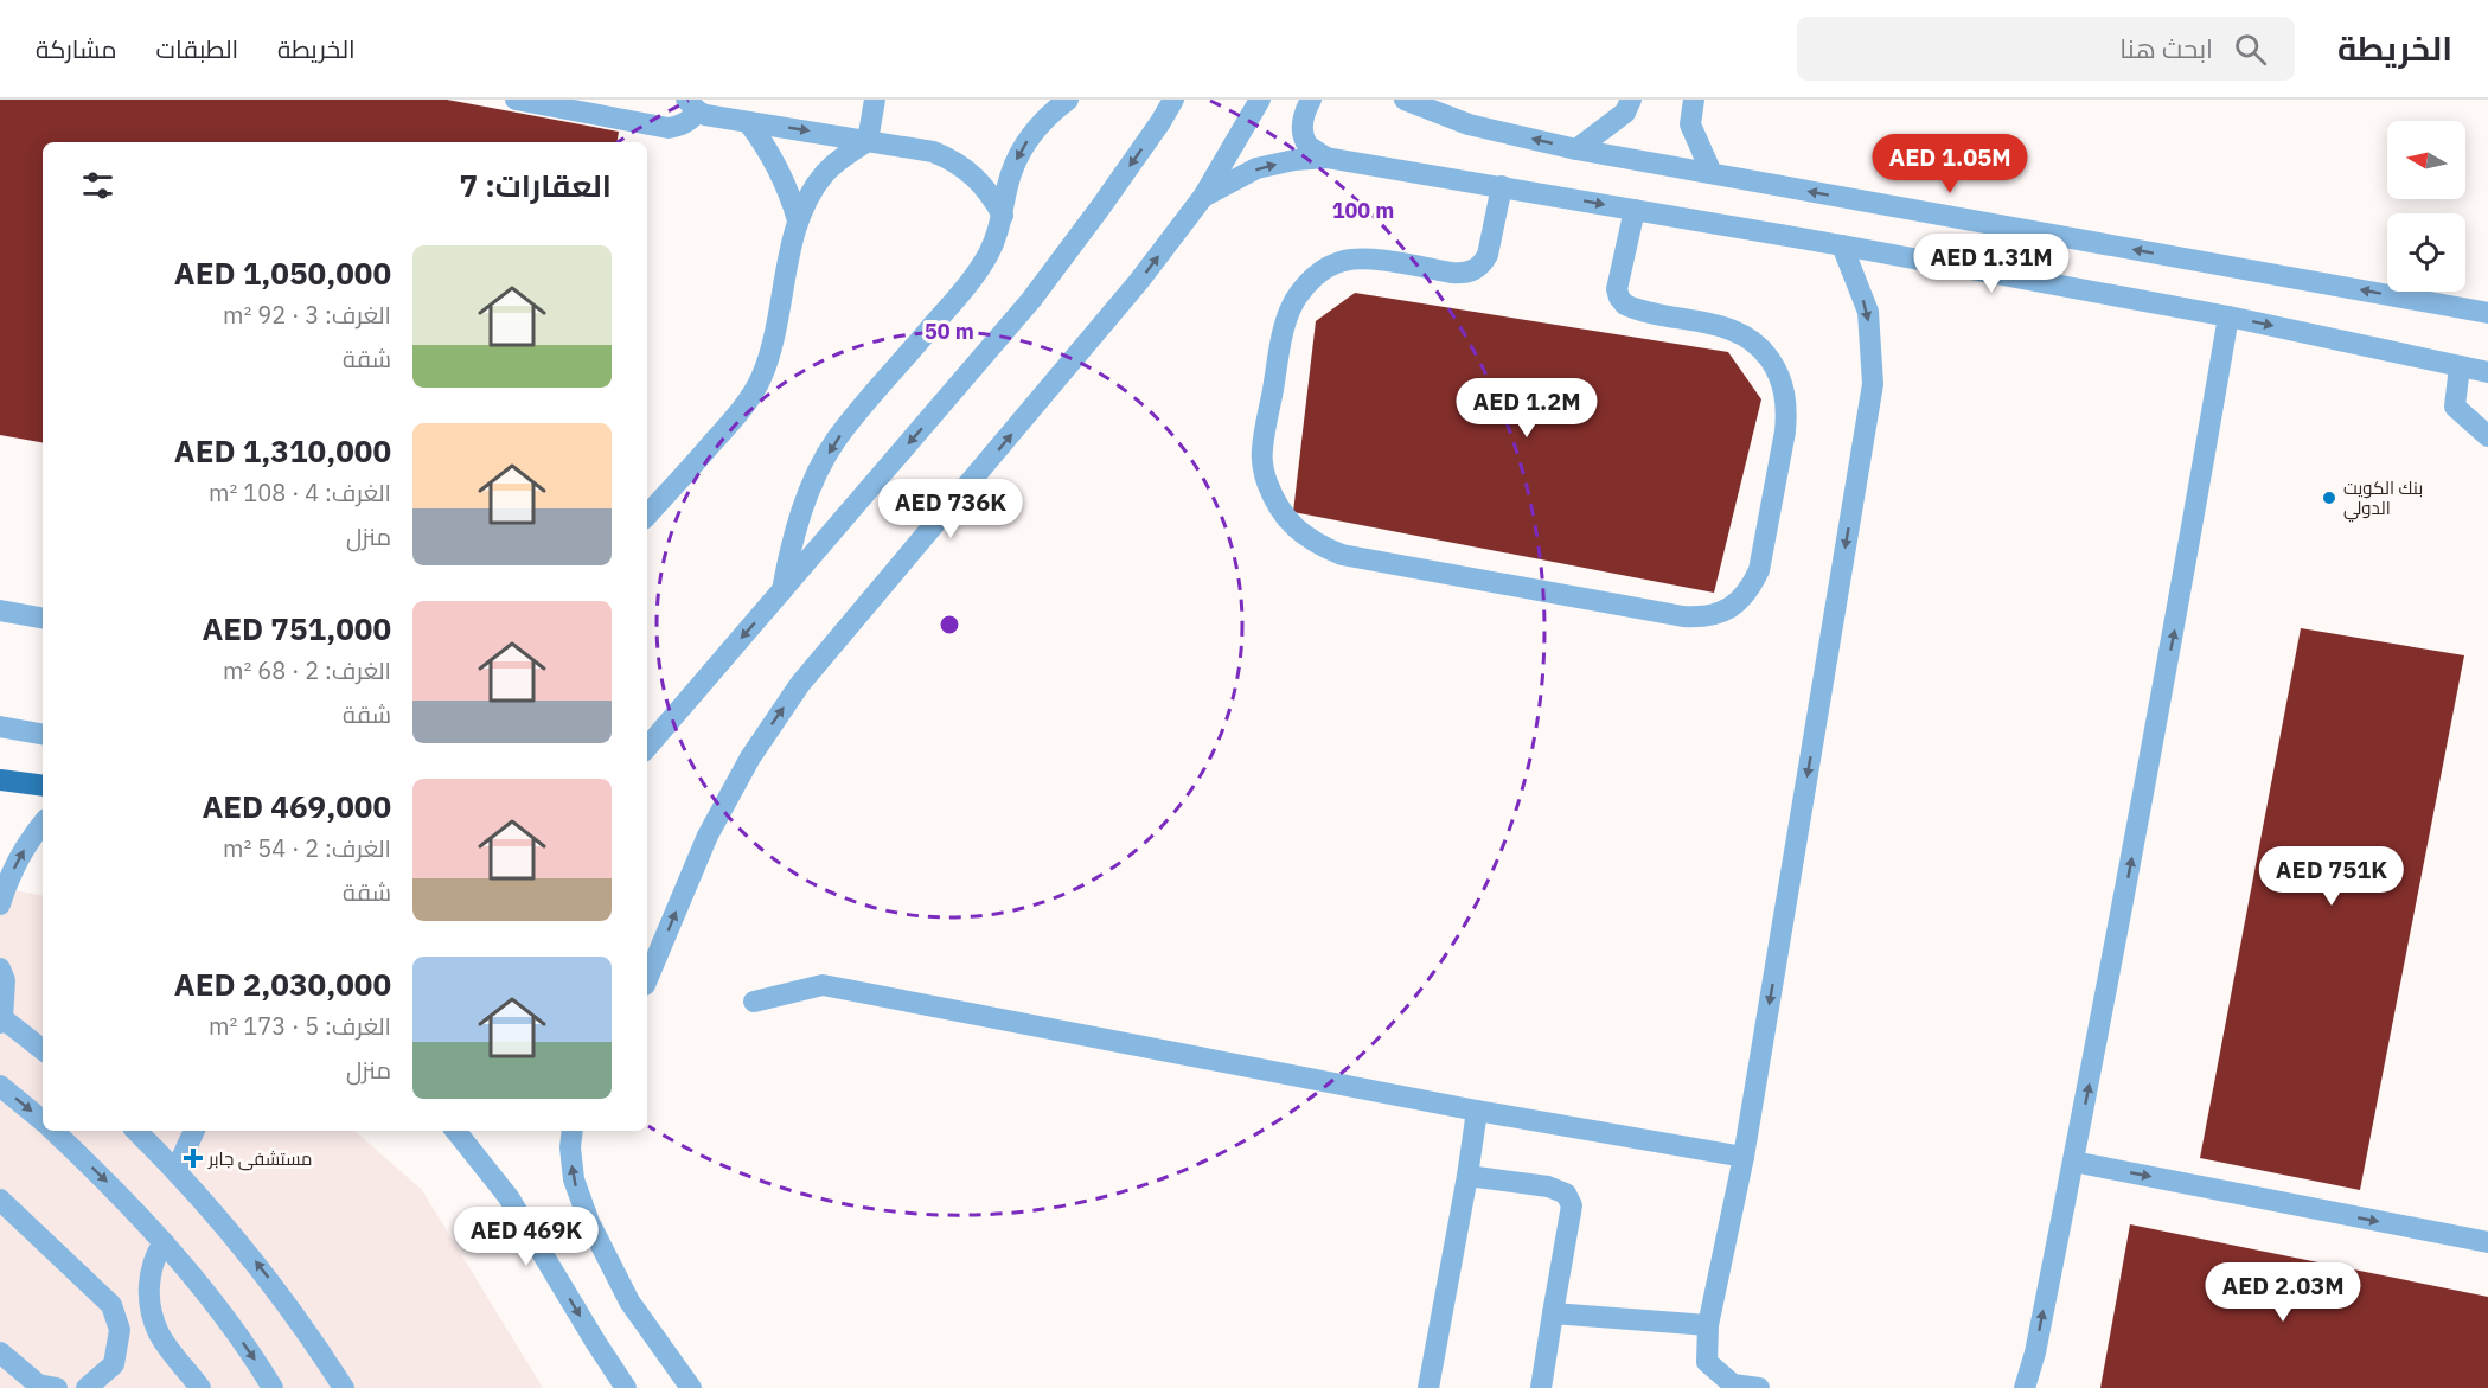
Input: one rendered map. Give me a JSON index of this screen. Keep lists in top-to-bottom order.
{
  "places": {
    "other": ["بنك الكويت الدولي"],
    "health": ["مستشفى جابر"]
  },
  "north": "left",
  "page": {
    "header": "الخريطة",
    "search": "ابحث هنا",
    "nav": ["الخريطة", "الطبقات", "مشاركة"],
    "price": [
      "AED 1.05M",
      "AED 1.31M",
      "AED 1.2M",
      "AED 736K",
      "AED 751K",
      "AED 469K",
      "AED 2.03M"
    ],
    "heading": "العقارات: 7",
    "list": [
      {
        "name": "AED 1,050,000",
        "note": "الغرف: 3 · 92 m² · شقة"
      },
      {
        "name": "AED 1,310,000",
        "note": "الغرف: 4 · 108 m² · منزل"
      },
      {
        "name": "AED 751,000",
        "note": "الغرف: 2 · 68 m² · شقة"
      },
      {
        "name": "AED 469,000",
        "note": "الغرف: 2 · 54 m² · شقة"
      },
      {
        "name": "AED 2,030,000",
        "note": "الغرف: 5 · 173 m² · منزل"
      }
    ]
  },
  "rings": ["100 m", "50 m"]
}
